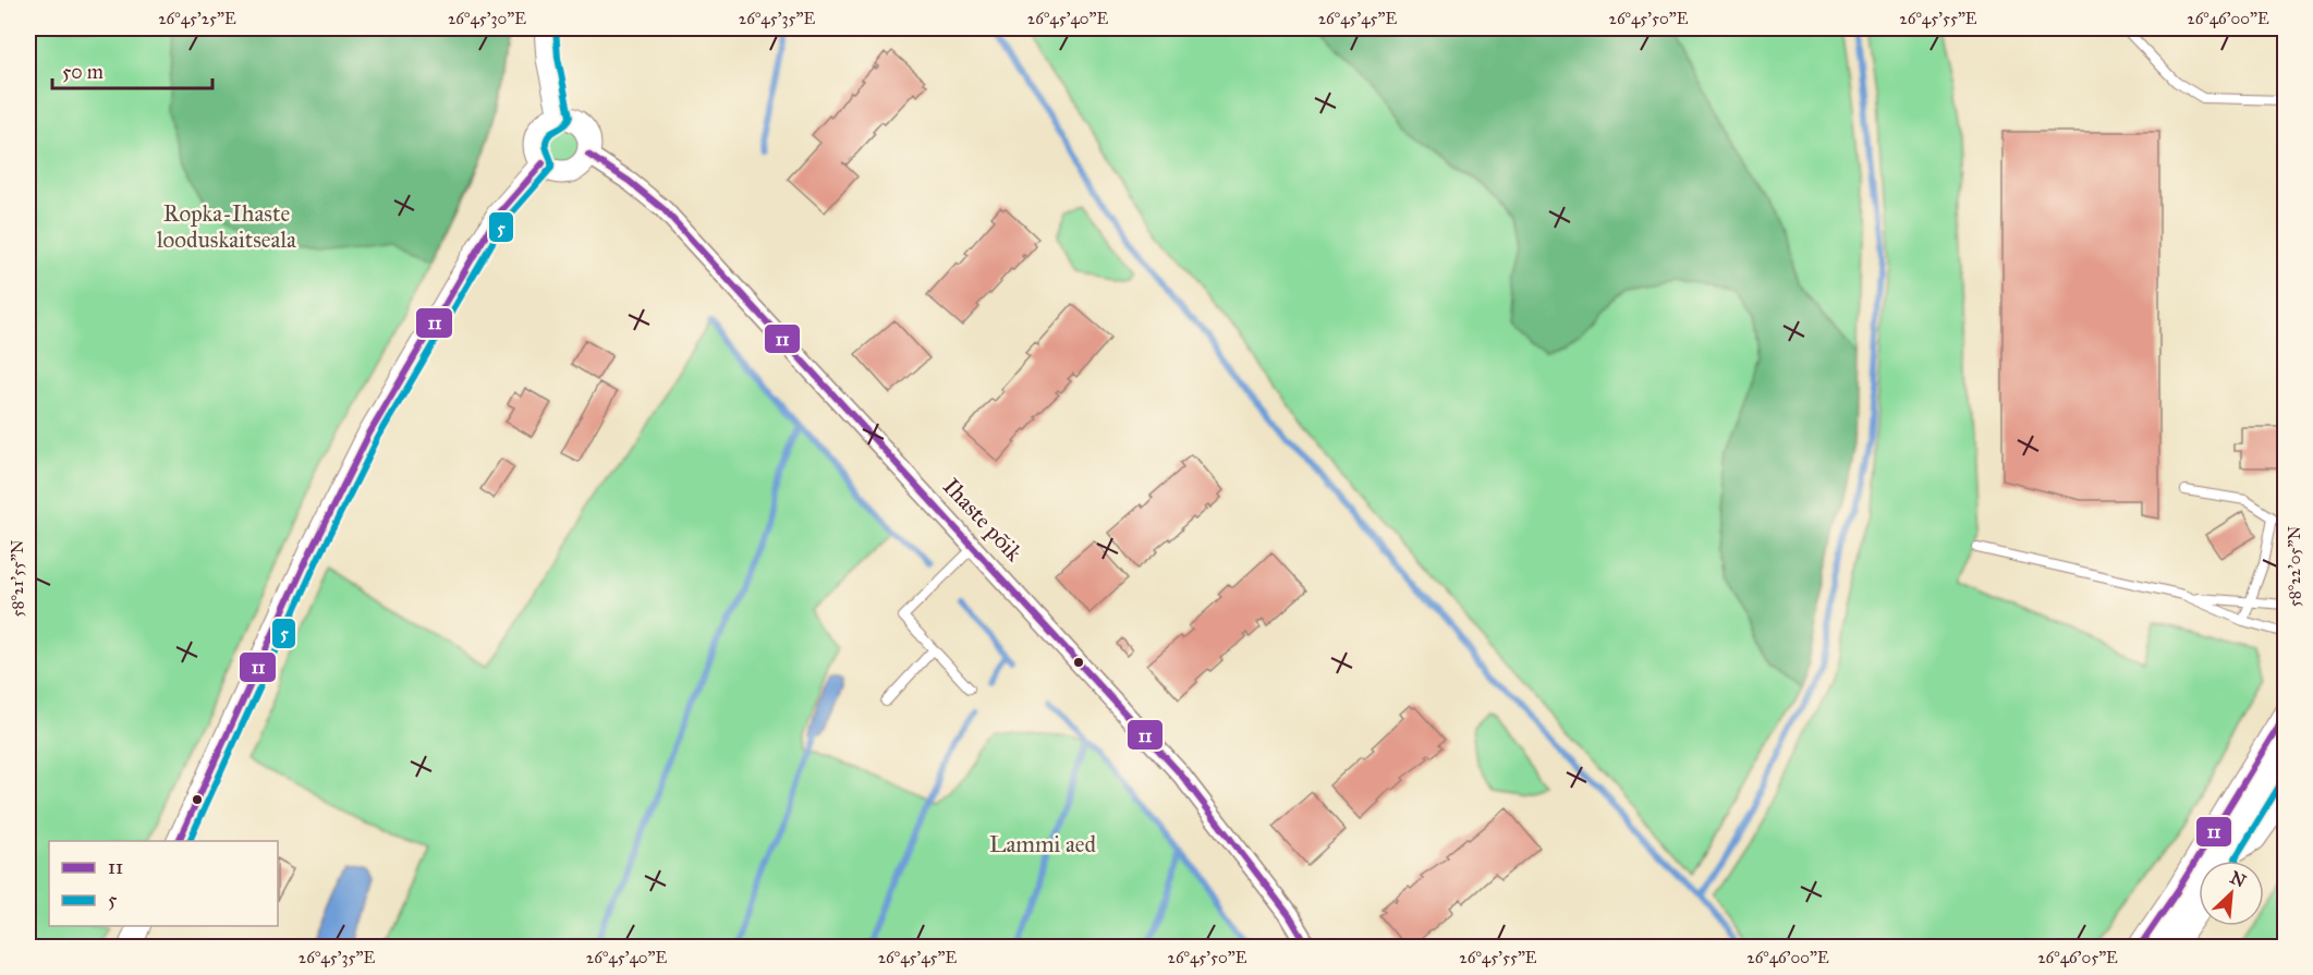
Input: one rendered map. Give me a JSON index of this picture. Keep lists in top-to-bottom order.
{
  "streets": {
    "street": ["Ihaste põik"]
  },
  "parks": ["Ropka-Ihaste looduskaitseala", "Lammi aed"],
  "lines": ["transit line 5", "transit line 11"],
  "legend": ["11", "5"],
  "scale_bar": "50 m",
  "north": "top right",
  "coordinates": [
    "26°45'25\"E",
    "26°45'30\"E",
    "26°45'35\"E",
    "26°45'40\"E",
    "26°45'45\"E",
    "26°45'50\"E",
    "26°45'55\"E",
    "26°46'00\"E",
    "58°22'05\"N",
    "58°21'55\"N",
    "26°46'05\"E"
  ]
}
